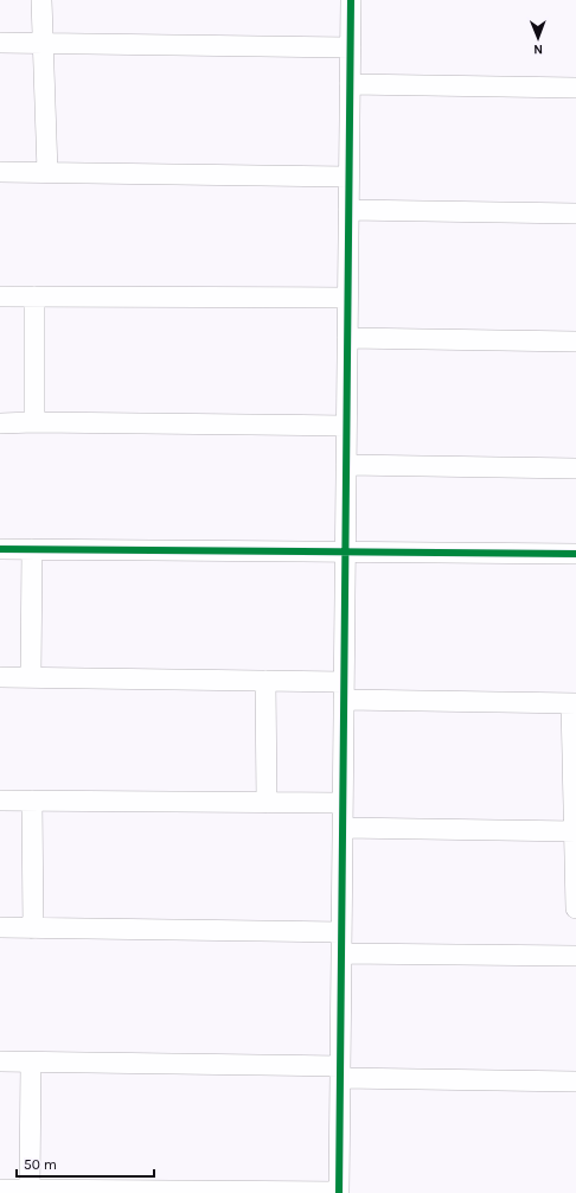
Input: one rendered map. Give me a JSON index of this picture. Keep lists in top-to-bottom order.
{
  "scale_bar": "50 m",
  "north": "bottom"
}
